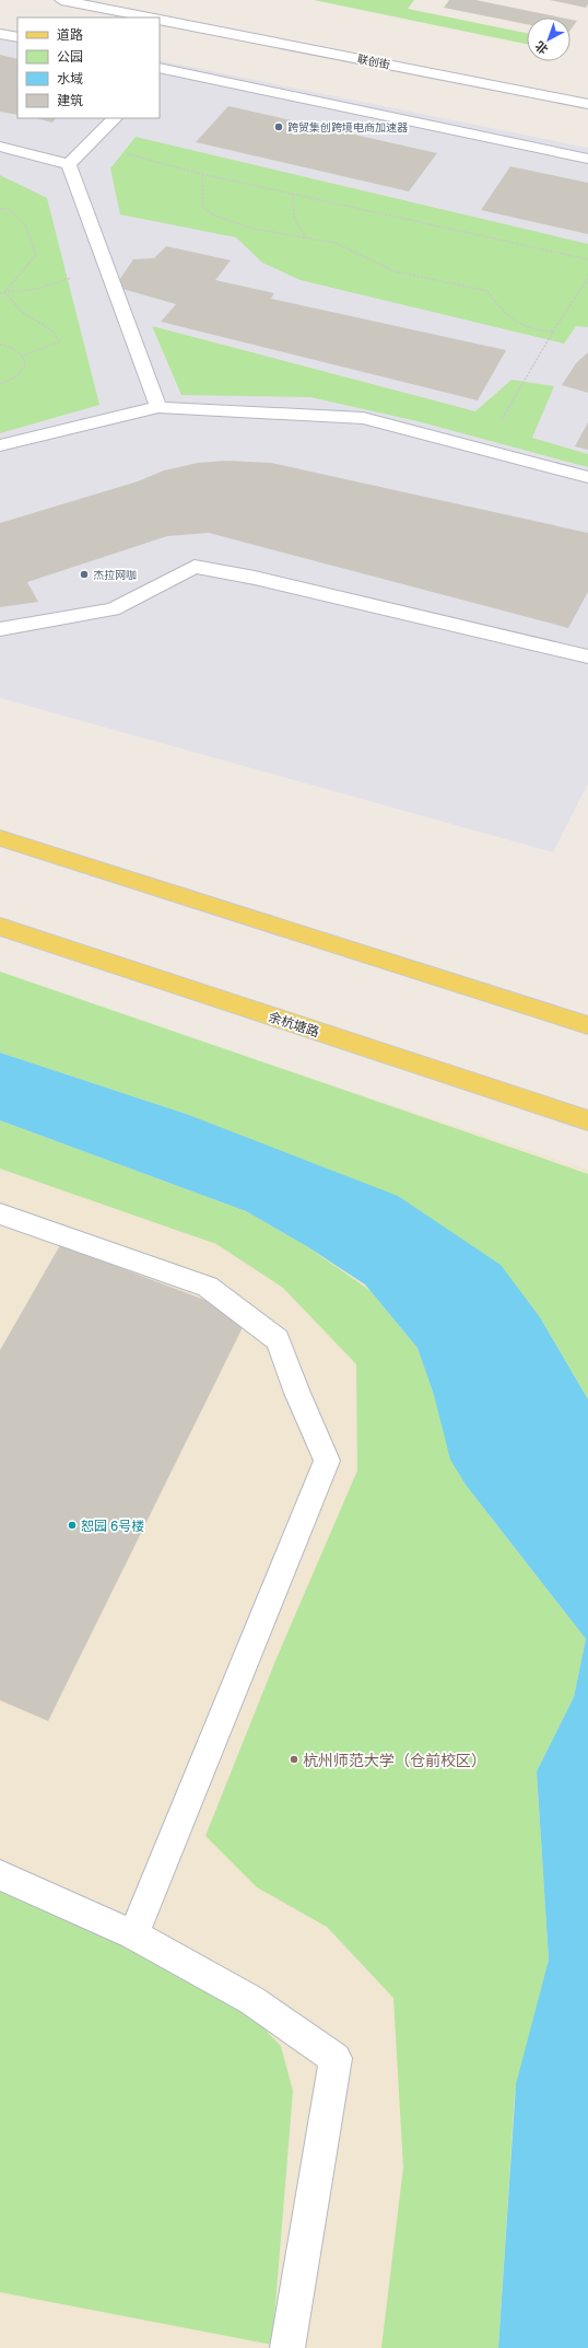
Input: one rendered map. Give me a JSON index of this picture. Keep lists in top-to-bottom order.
{
  "streets": {
    "main road": ["余杭塘路"],
    "street": ["联创街"]
  },
  "places": [
    "跨贸集创跨境电商加速器",
    "杰拉网咖",
    "恕园 6号楼",
    "杭州师范大学（仓前校区）"
  ],
  "legend": [
    "道路",
    "公园",
    "水域",
    "建筑"
  ],
  "north": "bottom left"
}
